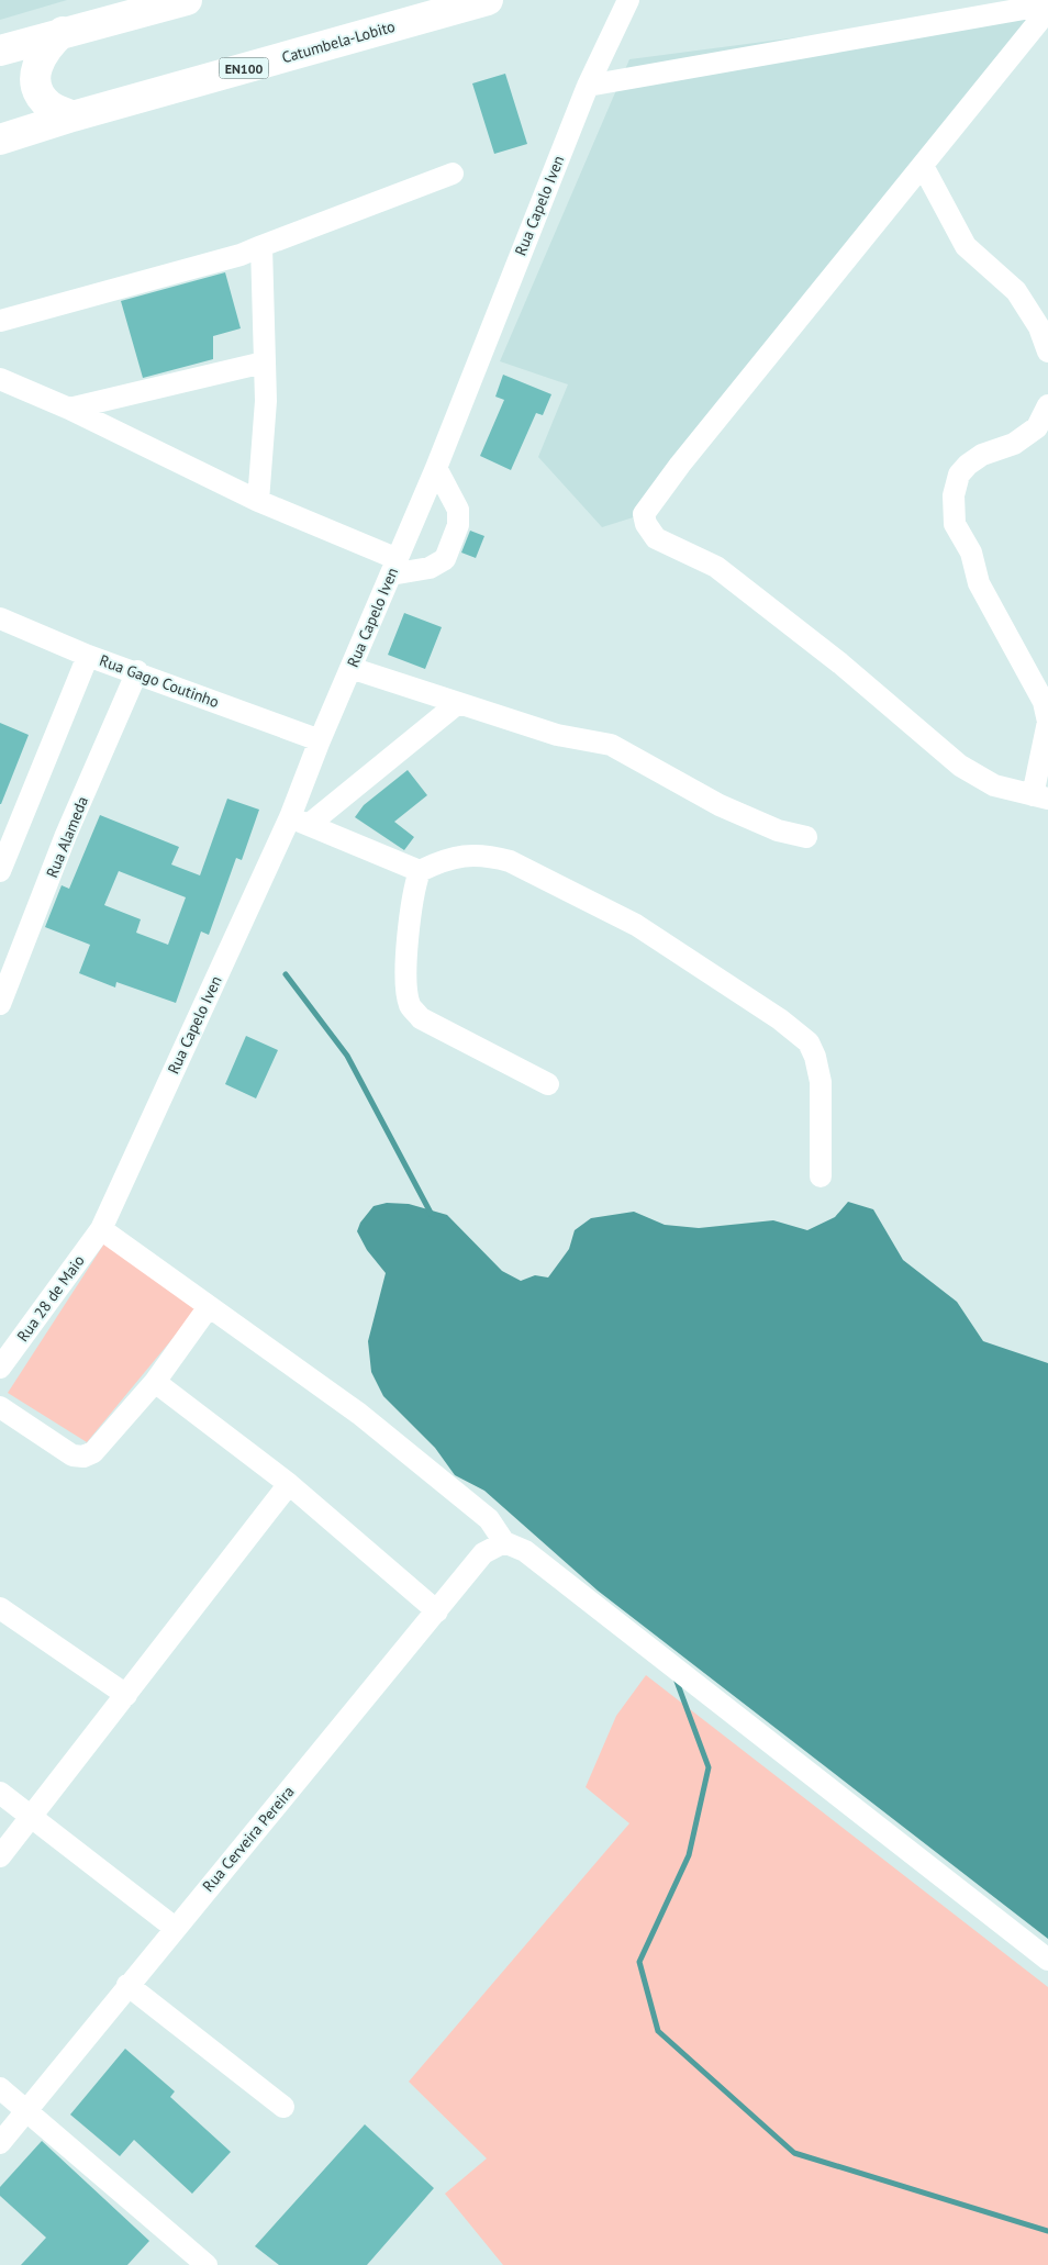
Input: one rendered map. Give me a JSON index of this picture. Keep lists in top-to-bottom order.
{
  "streets": {
    "highway": ["Catumbela-Lobito", "EN100"],
    "street": [
      "Rua Capelo Iven",
      "Rua Gago Coutinho",
      "Rua Alameda",
      "Rua 28 de Maio",
      "Rua Cerveira Pereira"
    ]
  },
  "crossings": [
    ["Rua Capelo Iven", "Rua Gago Coutinho"],
    ["Rua Capelo Iven", "Rua 28 de Maio"],
    ["Rua Gago Coutinho", "Rua Alameda"]
  ]
}
